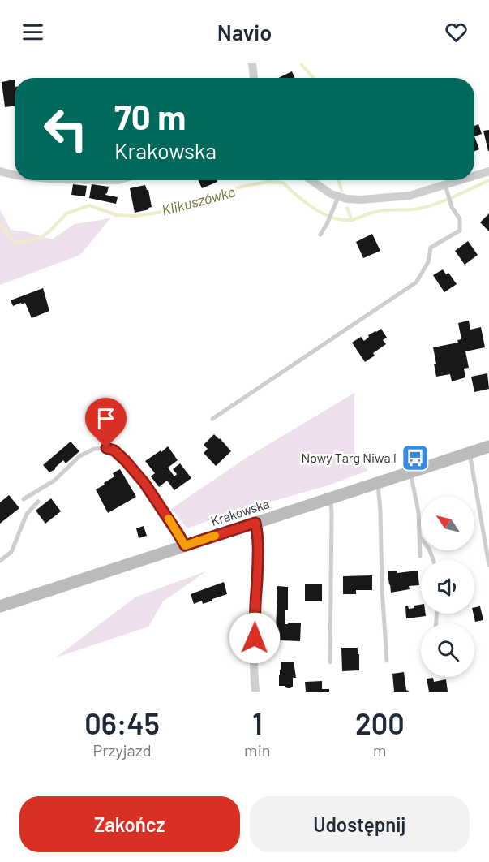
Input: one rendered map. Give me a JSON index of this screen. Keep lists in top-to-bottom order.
{
  "streets": {
    "main road": ["Krakowska"]
  },
  "water": ["Klikuszówka"],
  "places": {
    "bus stop": ["Nowy Targ Niwa I"]
  },
  "north": "top left",
  "page": {
    "header": "Navio",
    "turn": ["70 m", "Krakowska"],
    "eta": [
      "06:45",
      "Przyjazd",
      "1",
      "min",
      "200",
      "m"
    ],
    "buttons": ["Zakończ", "Udostępnij"]
  }
}
